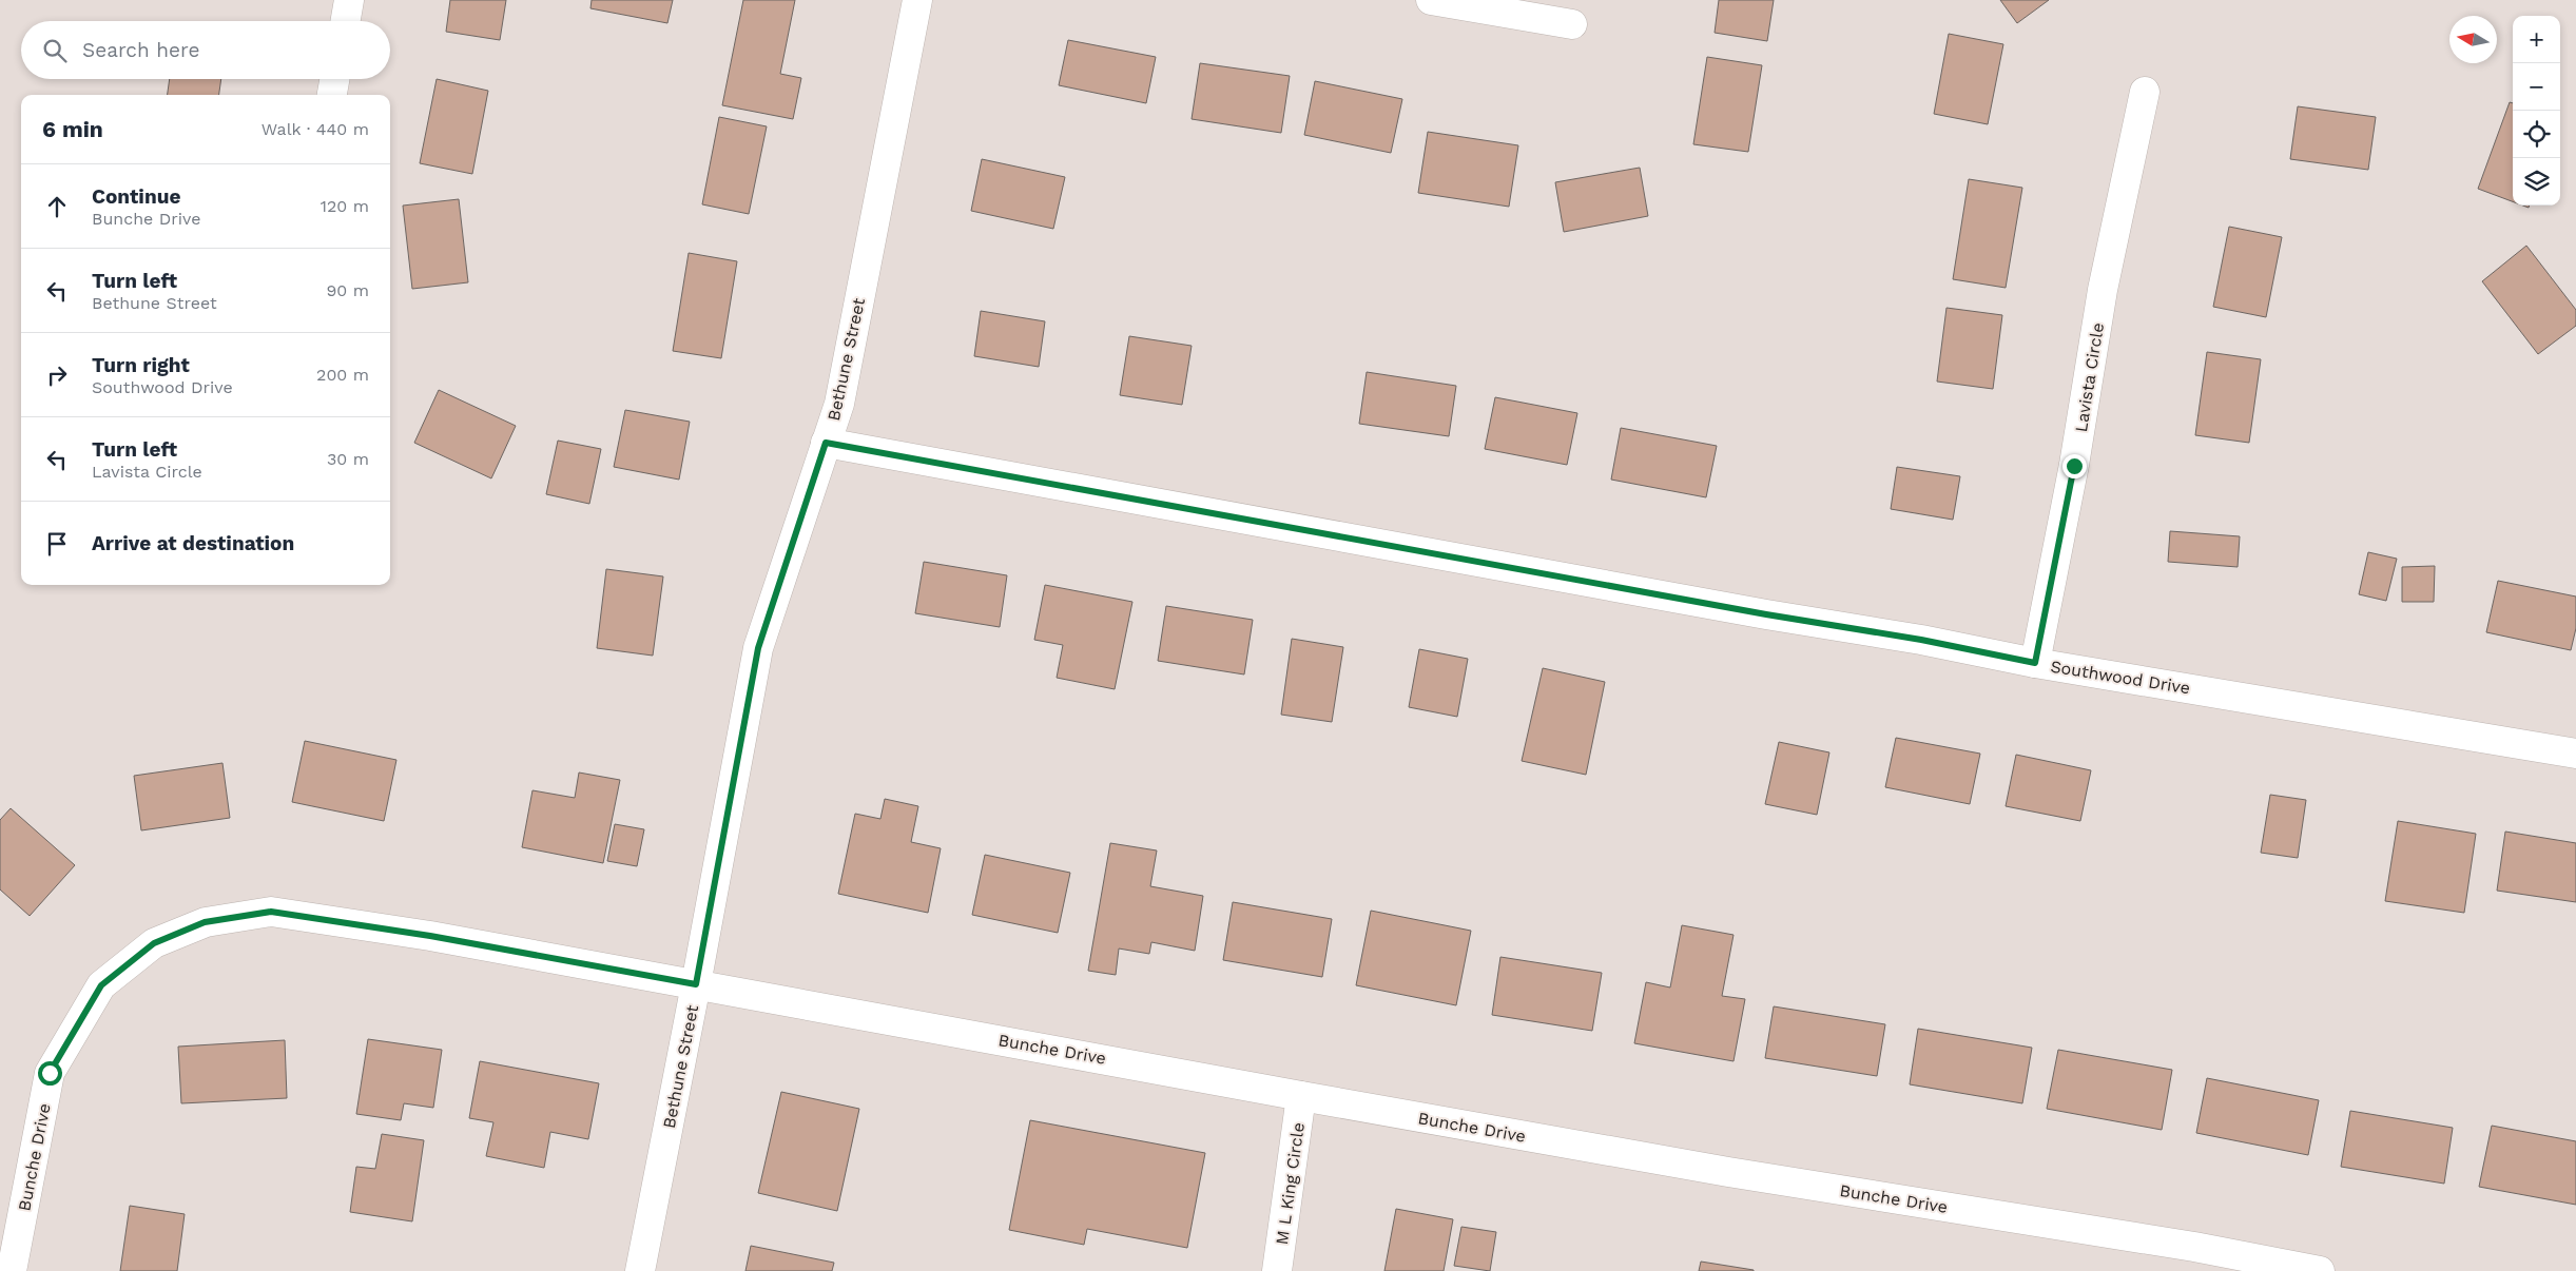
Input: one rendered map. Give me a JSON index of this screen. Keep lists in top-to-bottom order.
{
  "streets": {
    "street": [
      "Bethune Street",
      "Lavista Circle",
      "Southwood Drive",
      "Bunche Drive",
      "M L King Circle"
    ]
  },
  "crossings": [
    ["Bethune Street", "Southwood Drive"],
    ["Bethune Street", "Bunche Drive"],
    ["Lavista Circle", "Southwood Drive"],
    ["Bunche Drive", "M L King Circle"]
  ],
  "north": "left",
  "page": {
    "map_buttons": ["+", "−"],
    "search": "Search here",
    "heading": ["6 min", "Walk · 440 m"],
    "list": [
      ["Continue", "Bunche Drive", "120 m"],
      ["Turn left", "Bethune Street", "90 m"],
      ["Turn right", "Southwood Drive", "200 m"],
      ["Turn left", "Lavista Circle", "30 m"],
      "Arrive at destination"
    ]
  }
}
